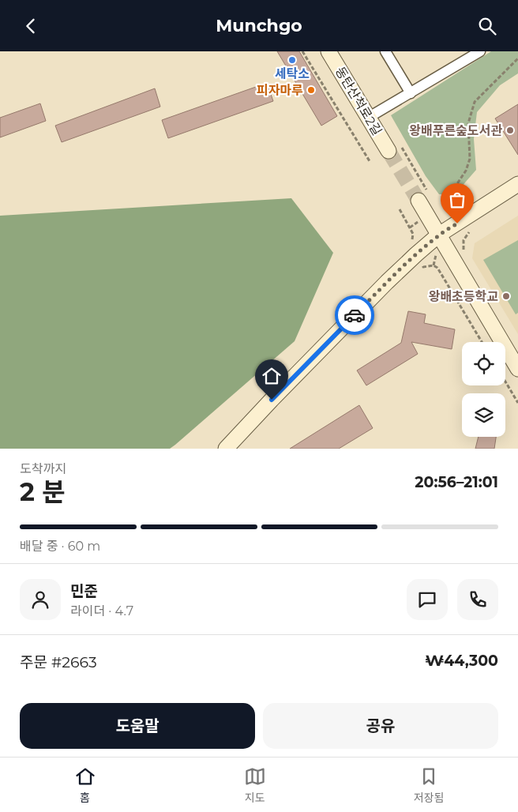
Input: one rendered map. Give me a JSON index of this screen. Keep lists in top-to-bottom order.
{
  "streets": {
    "street": ["동탄산척로2길"]
  },
  "places": [
    "세탁소",
    "피자마루",
    "왕배푸른숲도서관",
    "왕배초등학교"
  ],
  "page": {
    "header": "Munchgo",
    "heading": ["2 분", "도착까지", "20:56–21:01"],
    "panel": [
      "민준",
      "라이더 · 4.7",
      "주문 #2663",
      "₩44,300"
    ],
    "bar": "배달 중 · 60 m",
    "buttons": ["도움말", "공유"],
    "tabs": ["홈", "지도", "저장됨"]
  }
}
